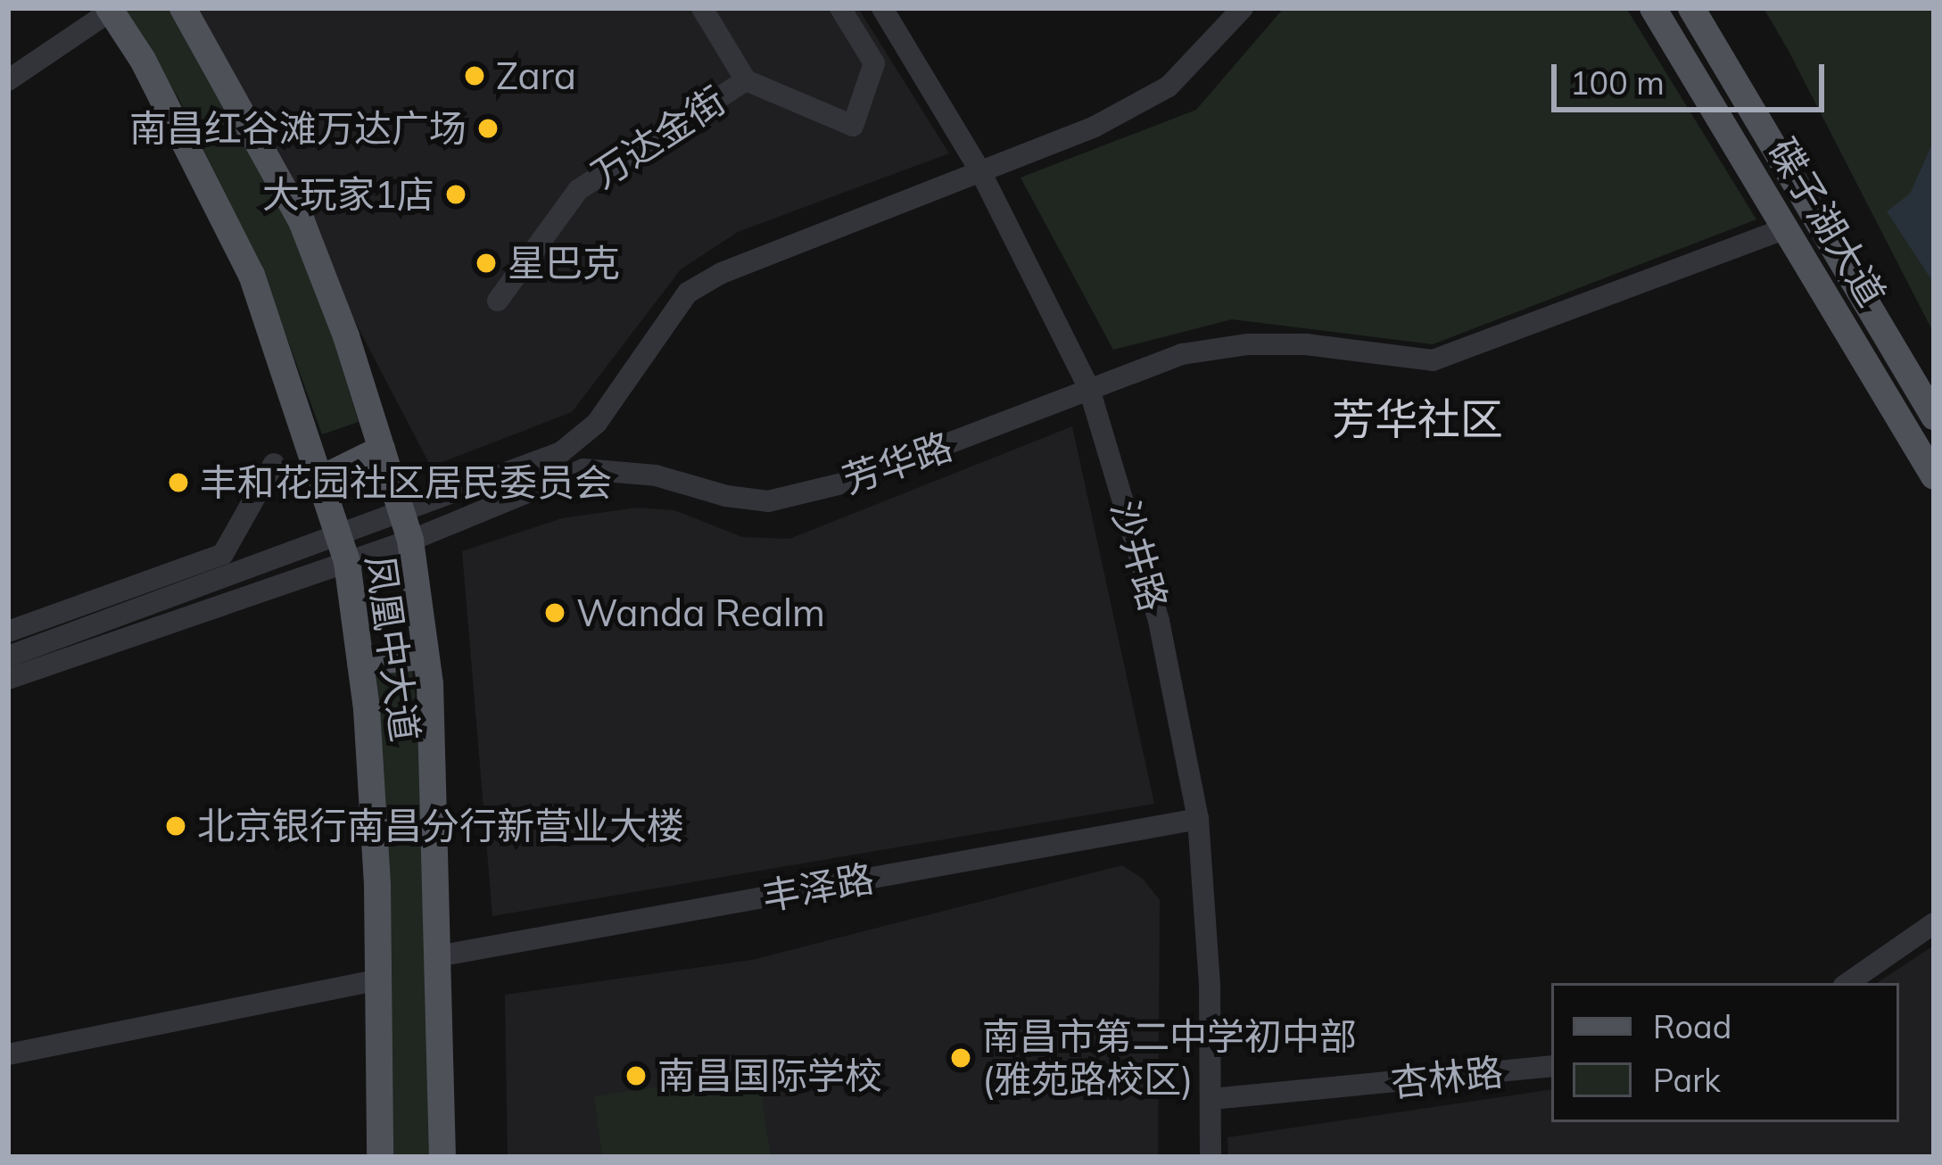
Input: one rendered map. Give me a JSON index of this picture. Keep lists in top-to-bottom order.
{
  "streets": {
    "main road": ["碟子湖大道", "凤凰中大道"],
    "street": [
      "万达金街",
      "芳华路",
      "沙井路",
      "丰泽路",
      "杏林路"
    ]
  },
  "crossings": [
    ["碟子湖大道", "芳华路"],
    ["芳华路", "沙井路"],
    ["芳华路", "凤凰中大道"],
    ["沙井路", "丰泽路"],
    ["沙井路", "杏林路"],
    ["凤凰中大道", "丰泽路"]
  ],
  "districts": ["芳华社区"],
  "places": [
    "Zara",
    "南昌红谷滩万达广场",
    "大玩家1店",
    "星巴克",
    "丰和花园社区居民委员会",
    "Wanda Realm",
    "北京银行南昌分行新营业大楼",
    "南昌市第二中学初中部 (雅苑路校区)",
    "南昌国际学校"
  ],
  "legend": ["Road", "Park"],
  "scale_bar": "100 m"
}
